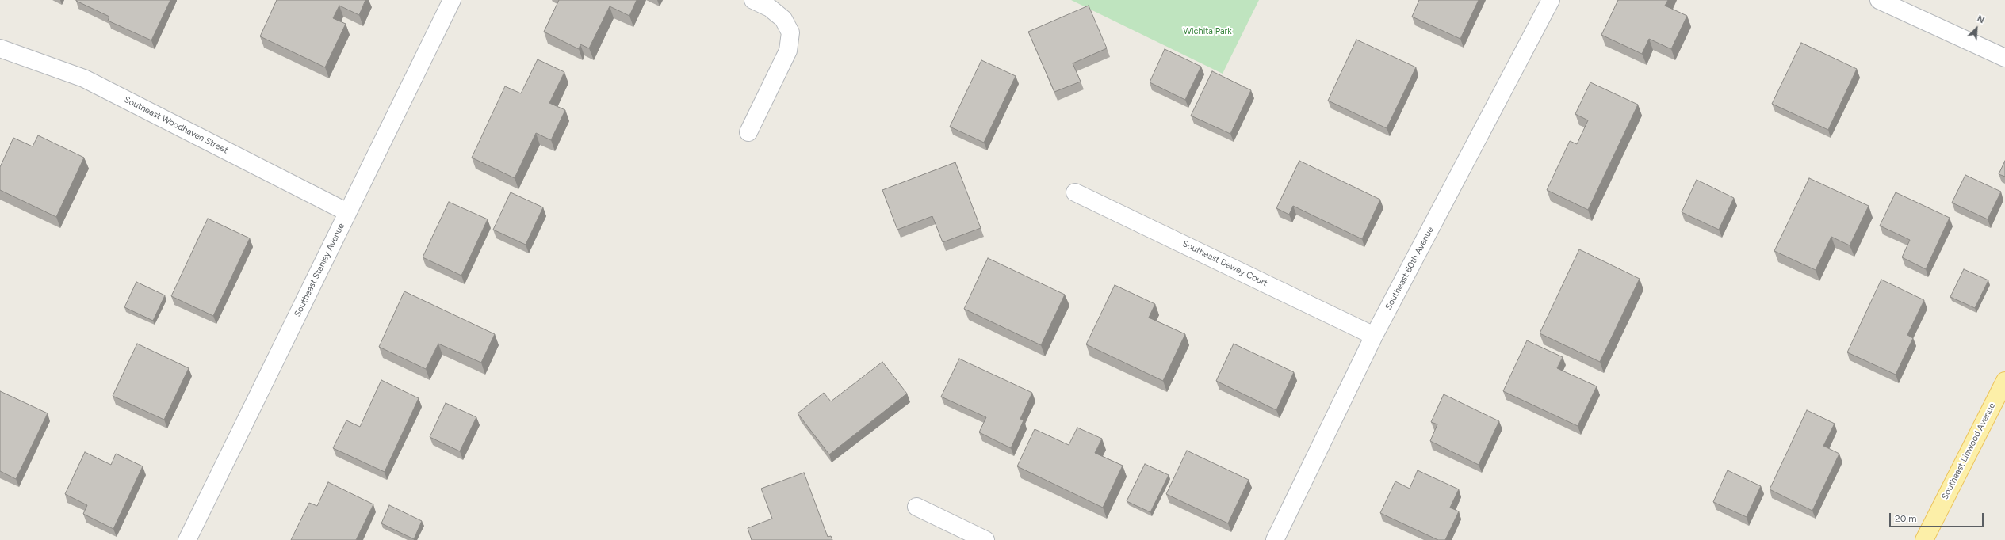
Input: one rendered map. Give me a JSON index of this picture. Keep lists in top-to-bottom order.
{
  "streets": {
    "main road": ["Southeast Linwood Avenue"],
    "street": [
      "Southeast Woodhaven Street",
      "Southeast Dewey Court",
      "Southeast 60th Avenue",
      "Southeast Stanley Avenue"
    ]
  },
  "crossings": [
    ["Southeast Woodhaven Street", "Southeast Stanley Avenue"],
    ["Southeast Dewey Court", "Southeast 60th Avenue"]
  ],
  "parks": ["Wichita Park"],
  "scale_bar": "20 m",
  "north": "top right"
}
